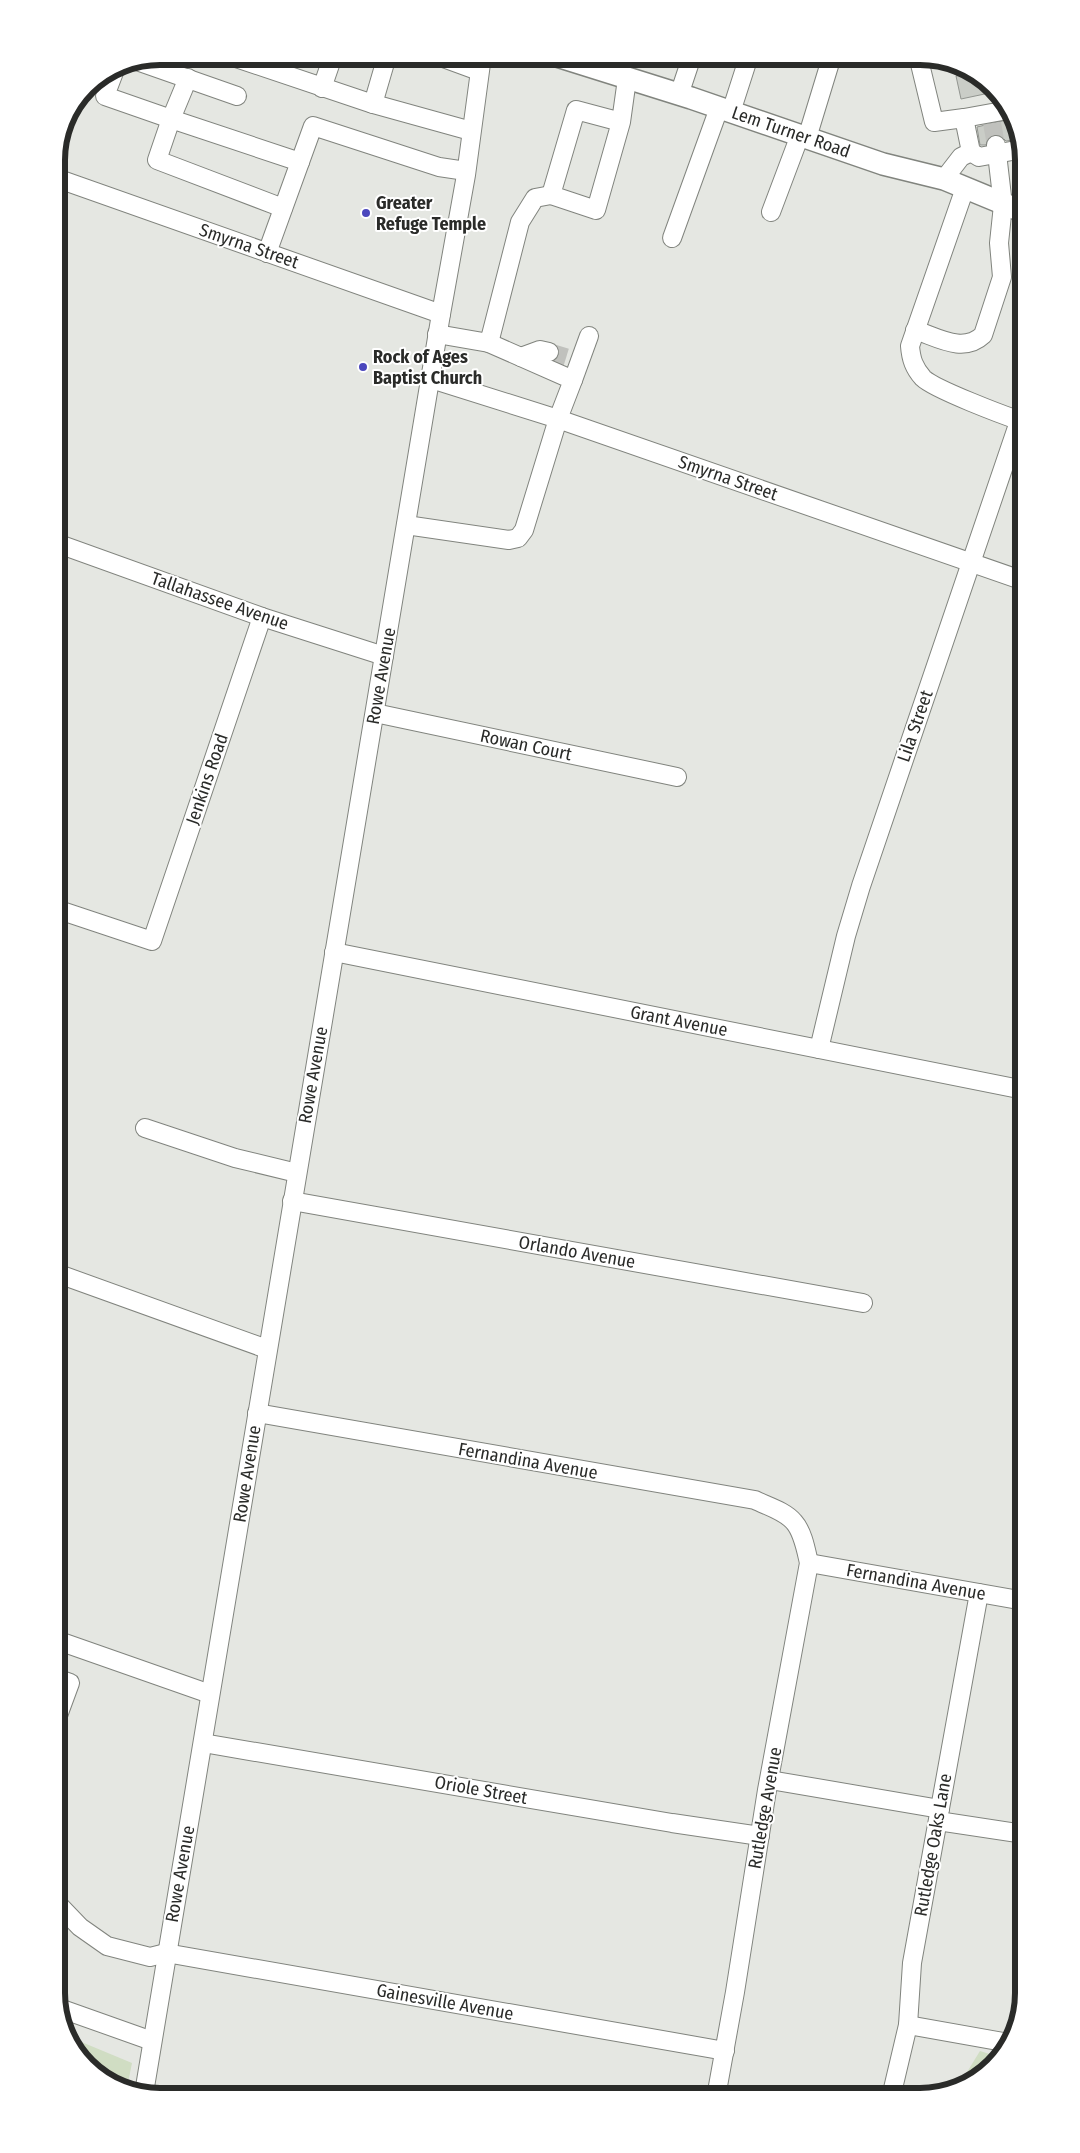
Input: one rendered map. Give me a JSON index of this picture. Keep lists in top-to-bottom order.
{
  "streets": {
    "main road": ["Lem Turner Road"],
    "street": [
      "Smyrna Street",
      "Tallahassee Avenue",
      "Rowe Avenue",
      "Lila Street",
      "Rowan Court",
      "Jenkins Road",
      "Grant Avenue",
      "Orlando Avenue",
      "Fernandina Avenue",
      "Oriole Street",
      "Rutledge Avenue",
      "Rutledge Oaks Lane",
      "Gainesville Avenue"
    ]
  },
  "crossings": [
    ["Smyrna Street", "Rowe Avenue"],
    ["Smyrna Street", "Lila Street"],
    ["Tallahassee Avenue", "Rowe Avenue"],
    ["Tallahassee Avenue", "Jenkins Road"],
    ["Rowe Avenue", "Rowan Court"],
    ["Rowe Avenue", "Grant Avenue"],
    ["Rowe Avenue", "Orlando Avenue"],
    ["Rowe Avenue", "Fernandina Avenue"],
    ["Rowe Avenue", "Oriole Street"],
    ["Rowe Avenue", "Gainesville Avenue"],
    ["Lila Street", "Grant Avenue"],
    ["Fernandina Avenue", "Rutledge Avenue"],
    ["Fernandina Avenue", "Rutledge Oaks Lane"],
    ["Oriole Street", "Rutledge Avenue"],
    ["Rutledge Avenue", "Gainesville Avenue"]
  ],
  "places": ["Greater Refuge Temple", "Rock of Ages Baptist Church"]
}
